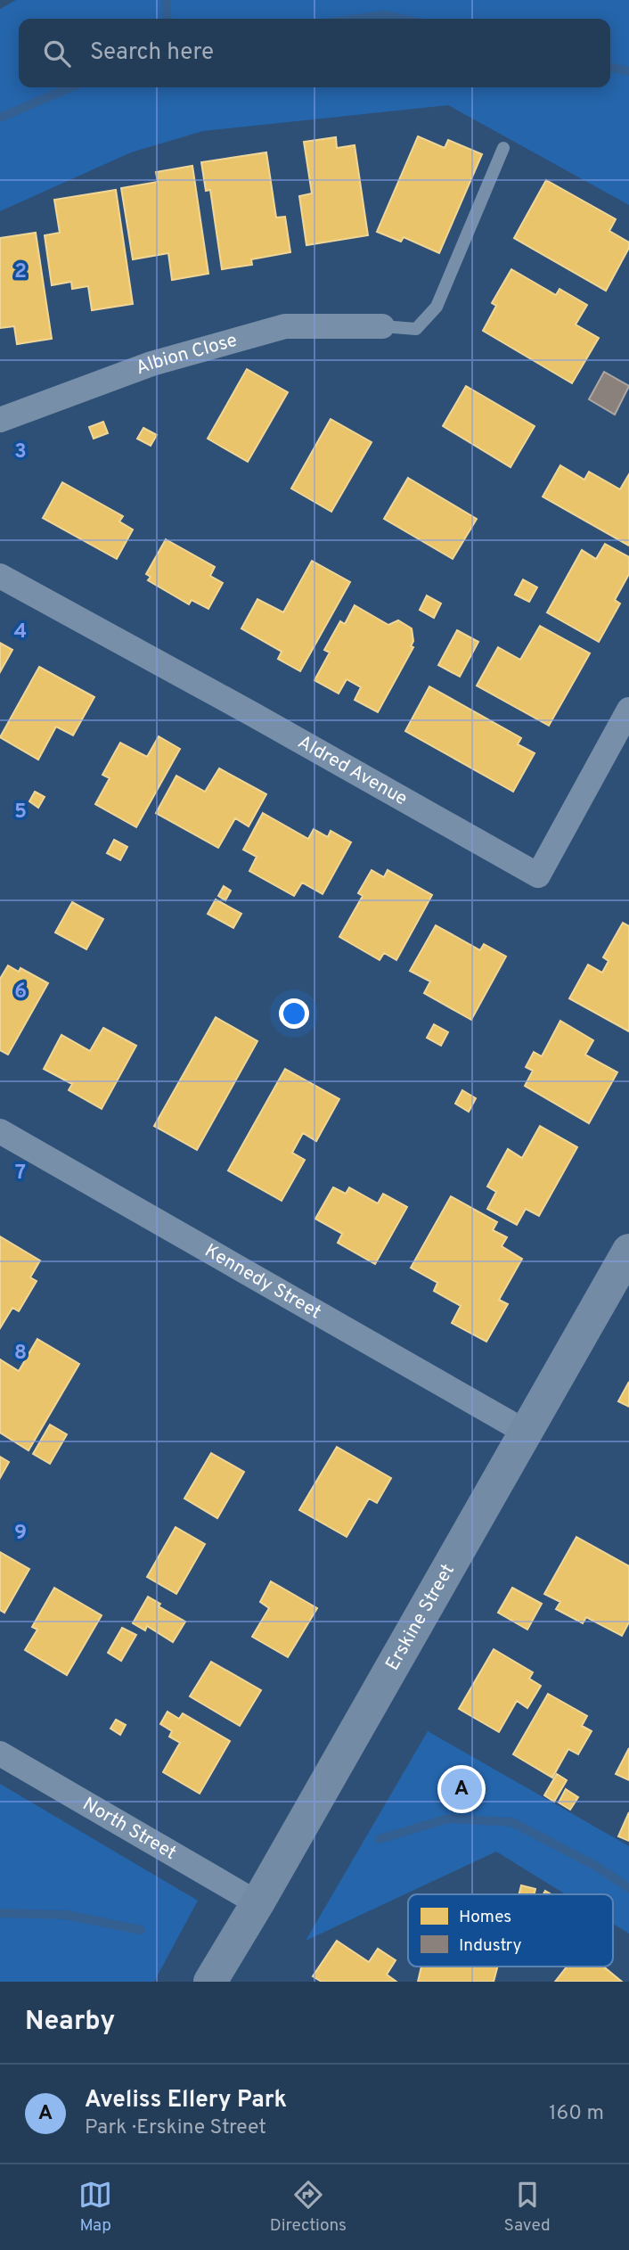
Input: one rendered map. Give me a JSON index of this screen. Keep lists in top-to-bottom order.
{
  "streets": {
    "street": [
      "Albion Close",
      "Aldred Avenue",
      "Kennedy Street",
      "Erskine Street",
      "North Street"
    ]
  },
  "crossings": [
    ["Kennedy Street", "Erskine Street"],
    ["Erskine Street", "North Street"]
  ],
  "legend": ["Homes", "Industry"],
  "page": {
    "search": "Search here",
    "pins": "A",
    "heading": "Nearby",
    "list": [
      {
        "mark": "A",
        "name": "Aveliss Ellery Park",
        "note": "Park · Erskine Street",
        "value": "160 m"
      }
    ],
    "nav": ["Map", "Directions", "Saved"]
  },
  "grid": {
    "rows": [
      "2",
      "3",
      "4",
      "5",
      "6",
      "7",
      "8",
      "9"
    ]
  }
}
